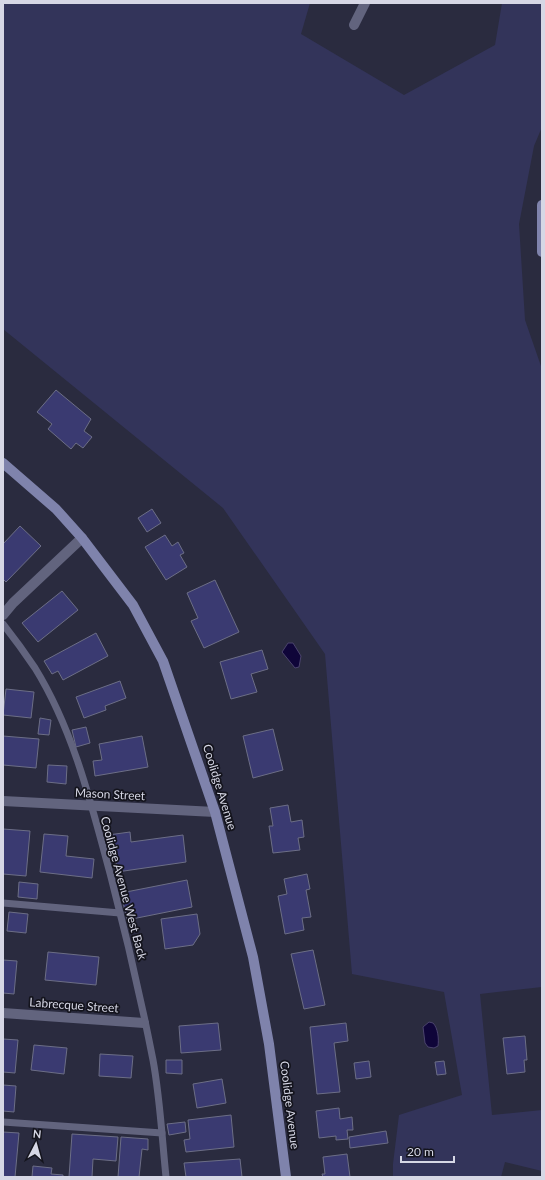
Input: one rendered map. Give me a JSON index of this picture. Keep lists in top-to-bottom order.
{
  "streets": {
    "street": ["Coolidge Avenue", "Mason Street", "Labrecque Street"],
    "lane": ["Coolidge Avenue West Back"]
  },
  "crossings": [
    ["Coolidge Avenue", "Mason Street"],
    ["Mason Street", "Coolidge Avenue West Back"],
    ["Coolidge Avenue West Back", "Labrecque Street"]
  ],
  "scale_bar": "20 m",
  "north": "top"
}
